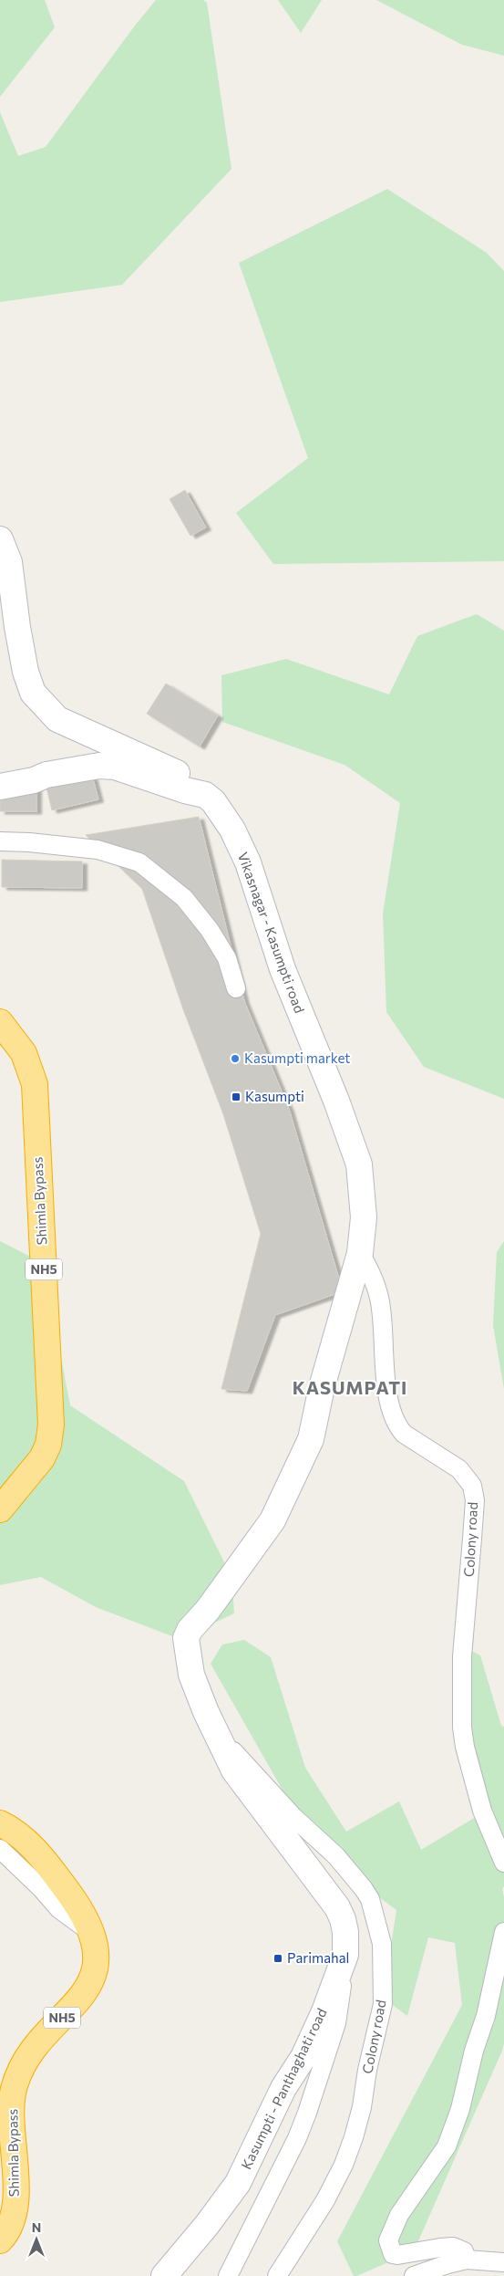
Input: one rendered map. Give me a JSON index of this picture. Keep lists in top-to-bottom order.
{
  "streets": {
    "highway": ["Shimla Bypass", "NH5"],
    "street": ["Vikasnagar - Kasumpti road", "Colony road", "Kasumpti - Panthaghati road"]
  },
  "crossings": [
    ["Vikasnagar - Kasumpti road", "Kasumpti - Panthaghati road"],
    ["Colony road", "Kasumpti - Panthaghati road"]
  ],
  "districts": ["KASUMPATI"],
  "places": {
    "other": ["Kasumpti market"],
    "transit": ["Kasumpti", "Parimahal"]
  },
  "north": "top"
}
